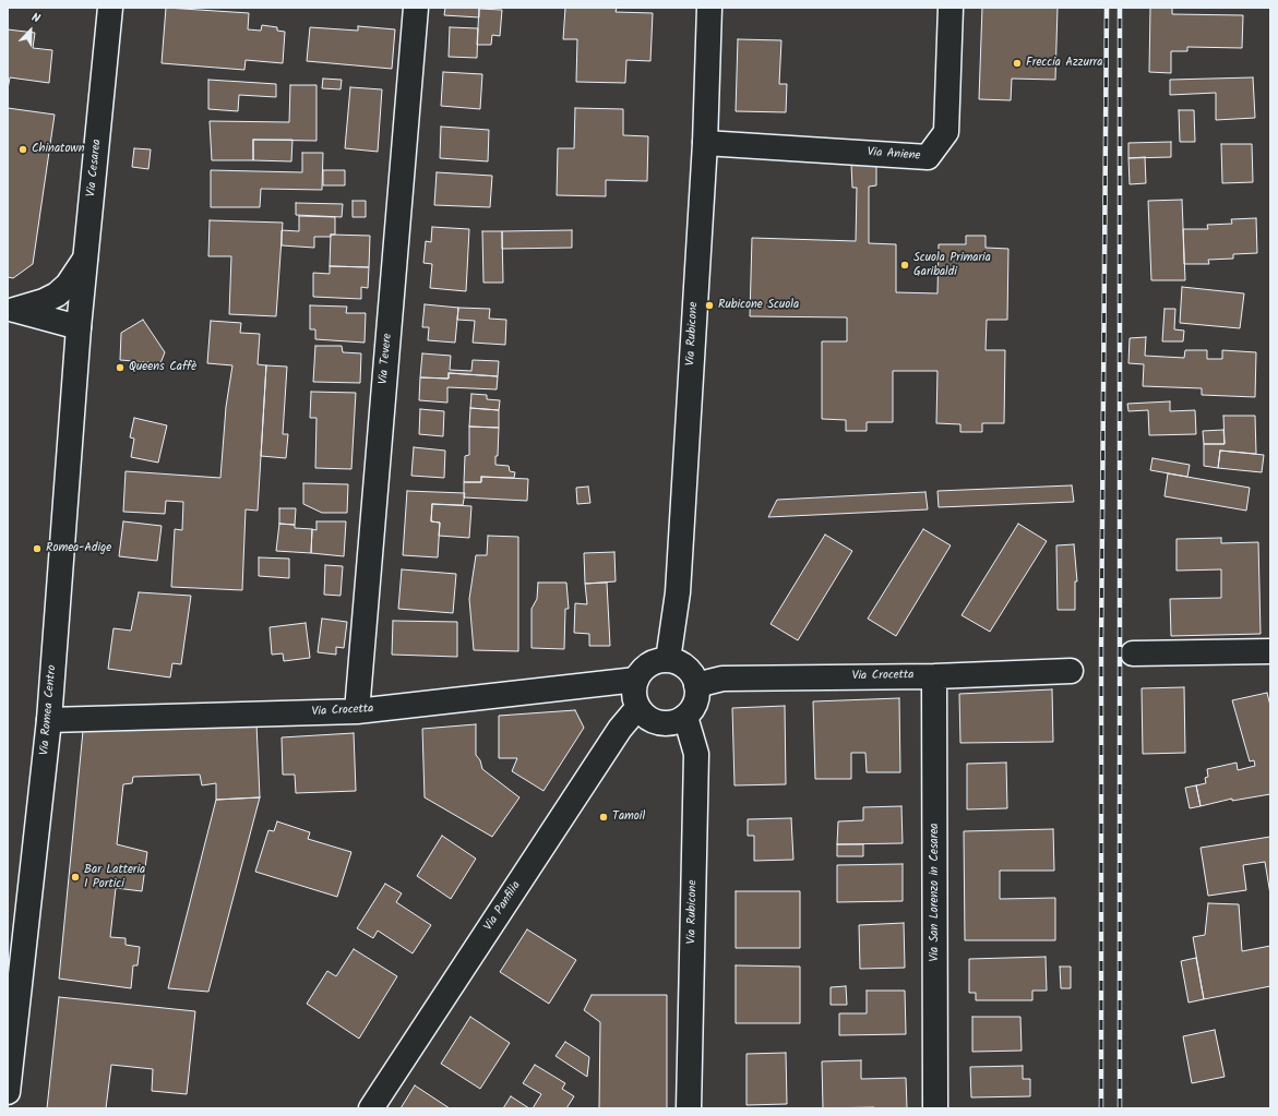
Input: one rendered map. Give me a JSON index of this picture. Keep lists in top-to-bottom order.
{
  "streets": {
    "street": [
      "Via Aniene",
      "Via Cesarea",
      "Via Rubicone",
      "Via Tevere",
      "Via Crocetta",
      "Via Romea Centro",
      "Via San Lorenzo in Cesarea",
      "Via Panfilia"
    ]
  },
  "crossings": [
    ["Via Aniene", "Via Rubicone"],
    ["Via Cesarea", "Via Romea Centro"],
    ["Via Rubicone", "Via Crocetta"],
    ["Via Rubicone", "Via Panfilia"],
    ["Via Tevere", "Via Crocetta"],
    ["Via Crocetta", "Via Romea Centro"],
    ["Via Crocetta", "Via San Lorenzo in Cesarea"],
    ["Via Crocetta", "Via Panfilia"]
  ],
  "places": [
    "Freccia Azzurra",
    "Chinatown",
    "Scuola Primaria Garibaldi",
    "Rubicone Scuola",
    "Queens Caffè",
    "Romea-Adige",
    "Tamoil",
    "Bar Latteria I Portici"
  ],
  "north": "top right"
}
